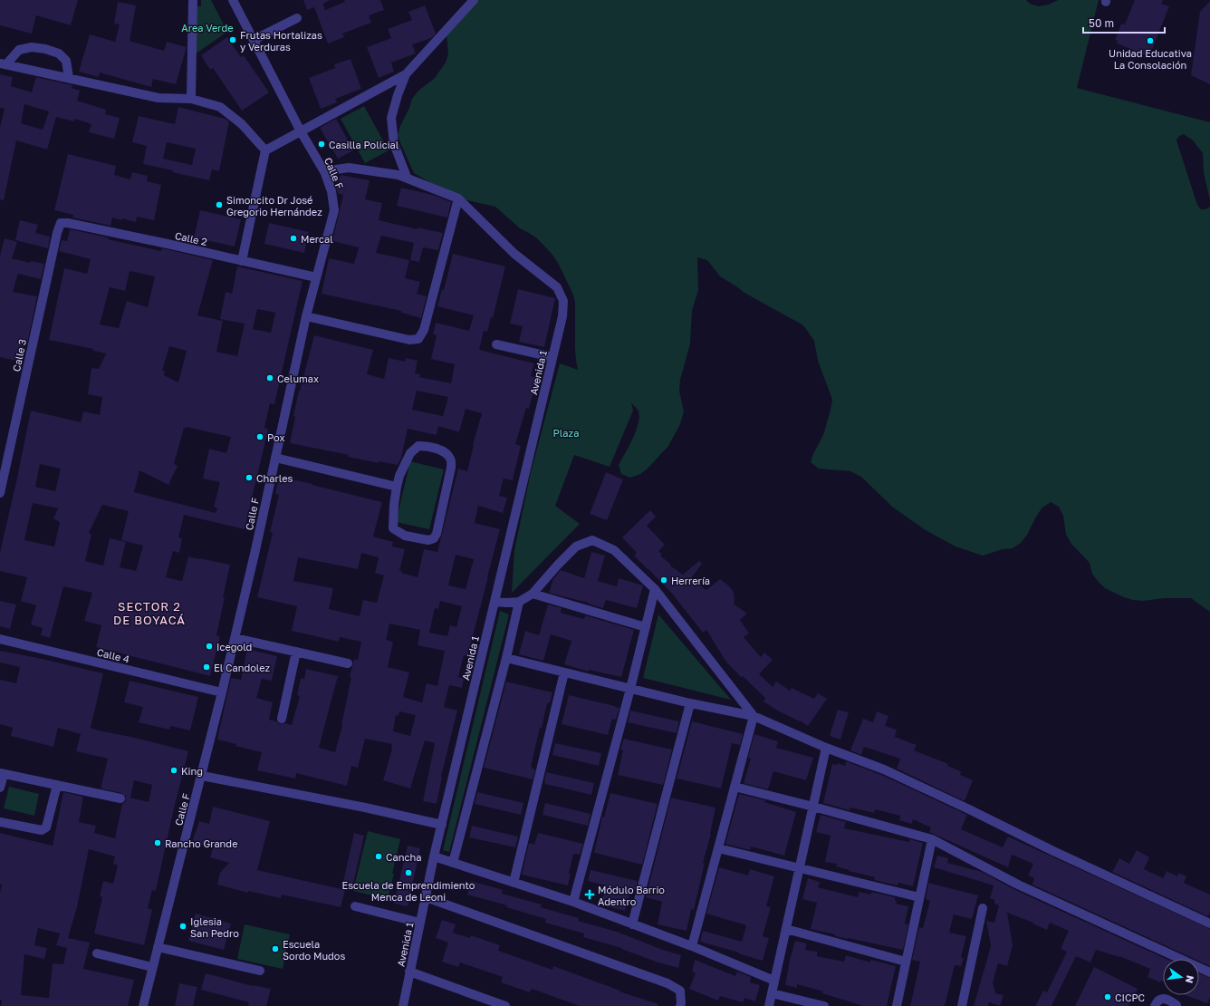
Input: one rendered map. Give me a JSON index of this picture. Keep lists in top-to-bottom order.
{
  "streets": {
    "street": [
      "Calle F",
      "Calle 2",
      "Calle 3",
      "Avenida 1",
      "Calle 4"
    ]
  },
  "crossings": [
    ["Calle F", "Calle 2"],
    ["Calle F", "Calle 4"],
    ["Calle 2", "Calle 3"]
  ],
  "districts": ["SECTOR 2 DE BOYACÁ"],
  "parks": ["Area Verde", "Plaza"],
  "places": {
    "other": [
      "Frutas Hortalizas y Verduras",
      "Unidad Educativa La Consolación",
      "Casilla Policial",
      "Simoncito Dr José Gregorio Hernández",
      "Mercal",
      "Celumax",
      "Pox",
      "Charles",
      "Herrería",
      "Icegold",
      "El Candolez",
      "King",
      "Rancho Grande",
      "Cancha",
      "Escuela de Emprendimiento Menca de Leoni",
      "Iglesia San Pedro",
      "Escuela Sordo Mudos",
      "CICPC"
    ],
    "health": ["Módulo Barrio Adentro"]
  },
  "scale_bar": "50 m",
  "north": "right"
}
